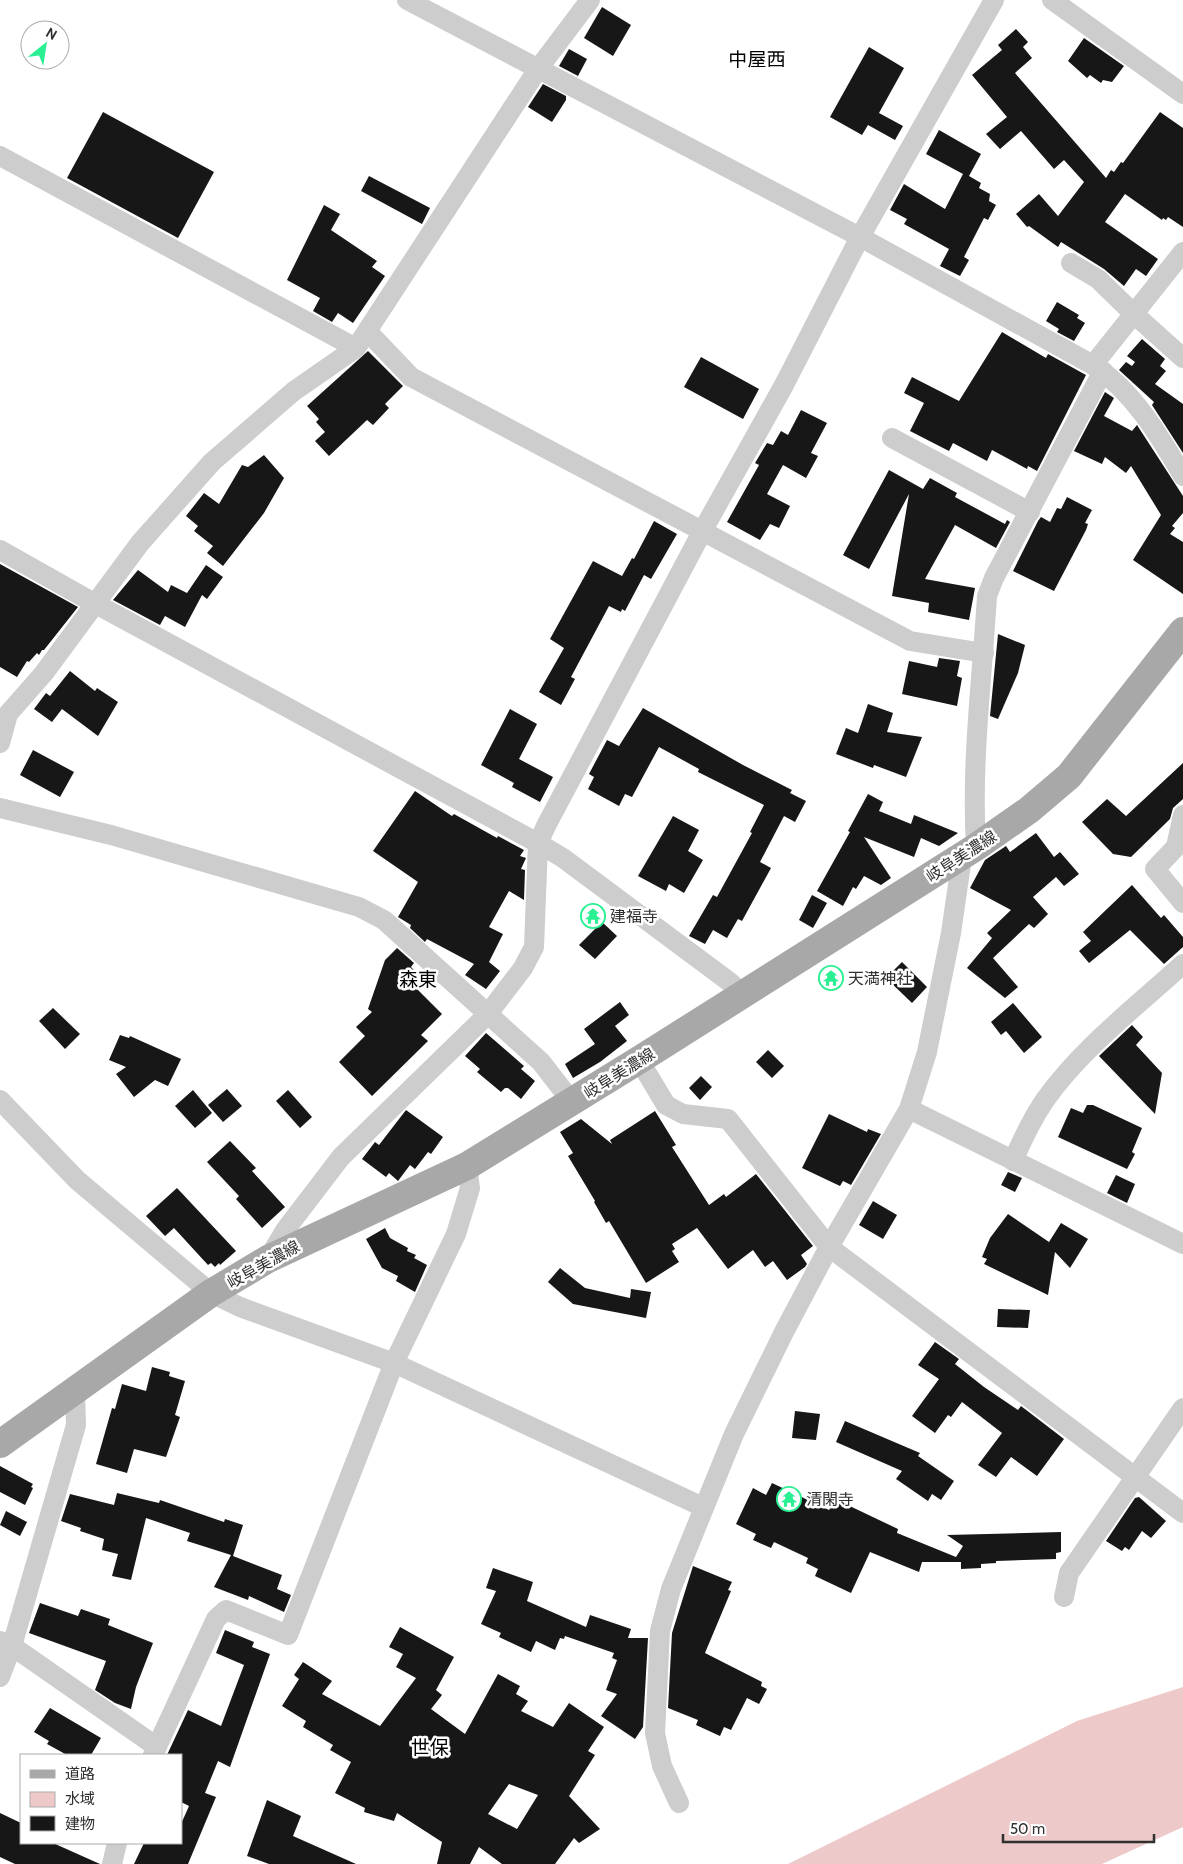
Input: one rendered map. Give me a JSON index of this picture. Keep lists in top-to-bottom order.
{
  "streets": {
    "main road": ["岐阜美濃線"]
  },
  "districts": ["中屋西", "森東", "世保"],
  "places": {
    "temple": ["建福寺", "天満神社", "清閑寺"]
  },
  "legend": ["道路", "水域", "建物"],
  "scale_bar": "50 m",
  "north": "top right"
}
